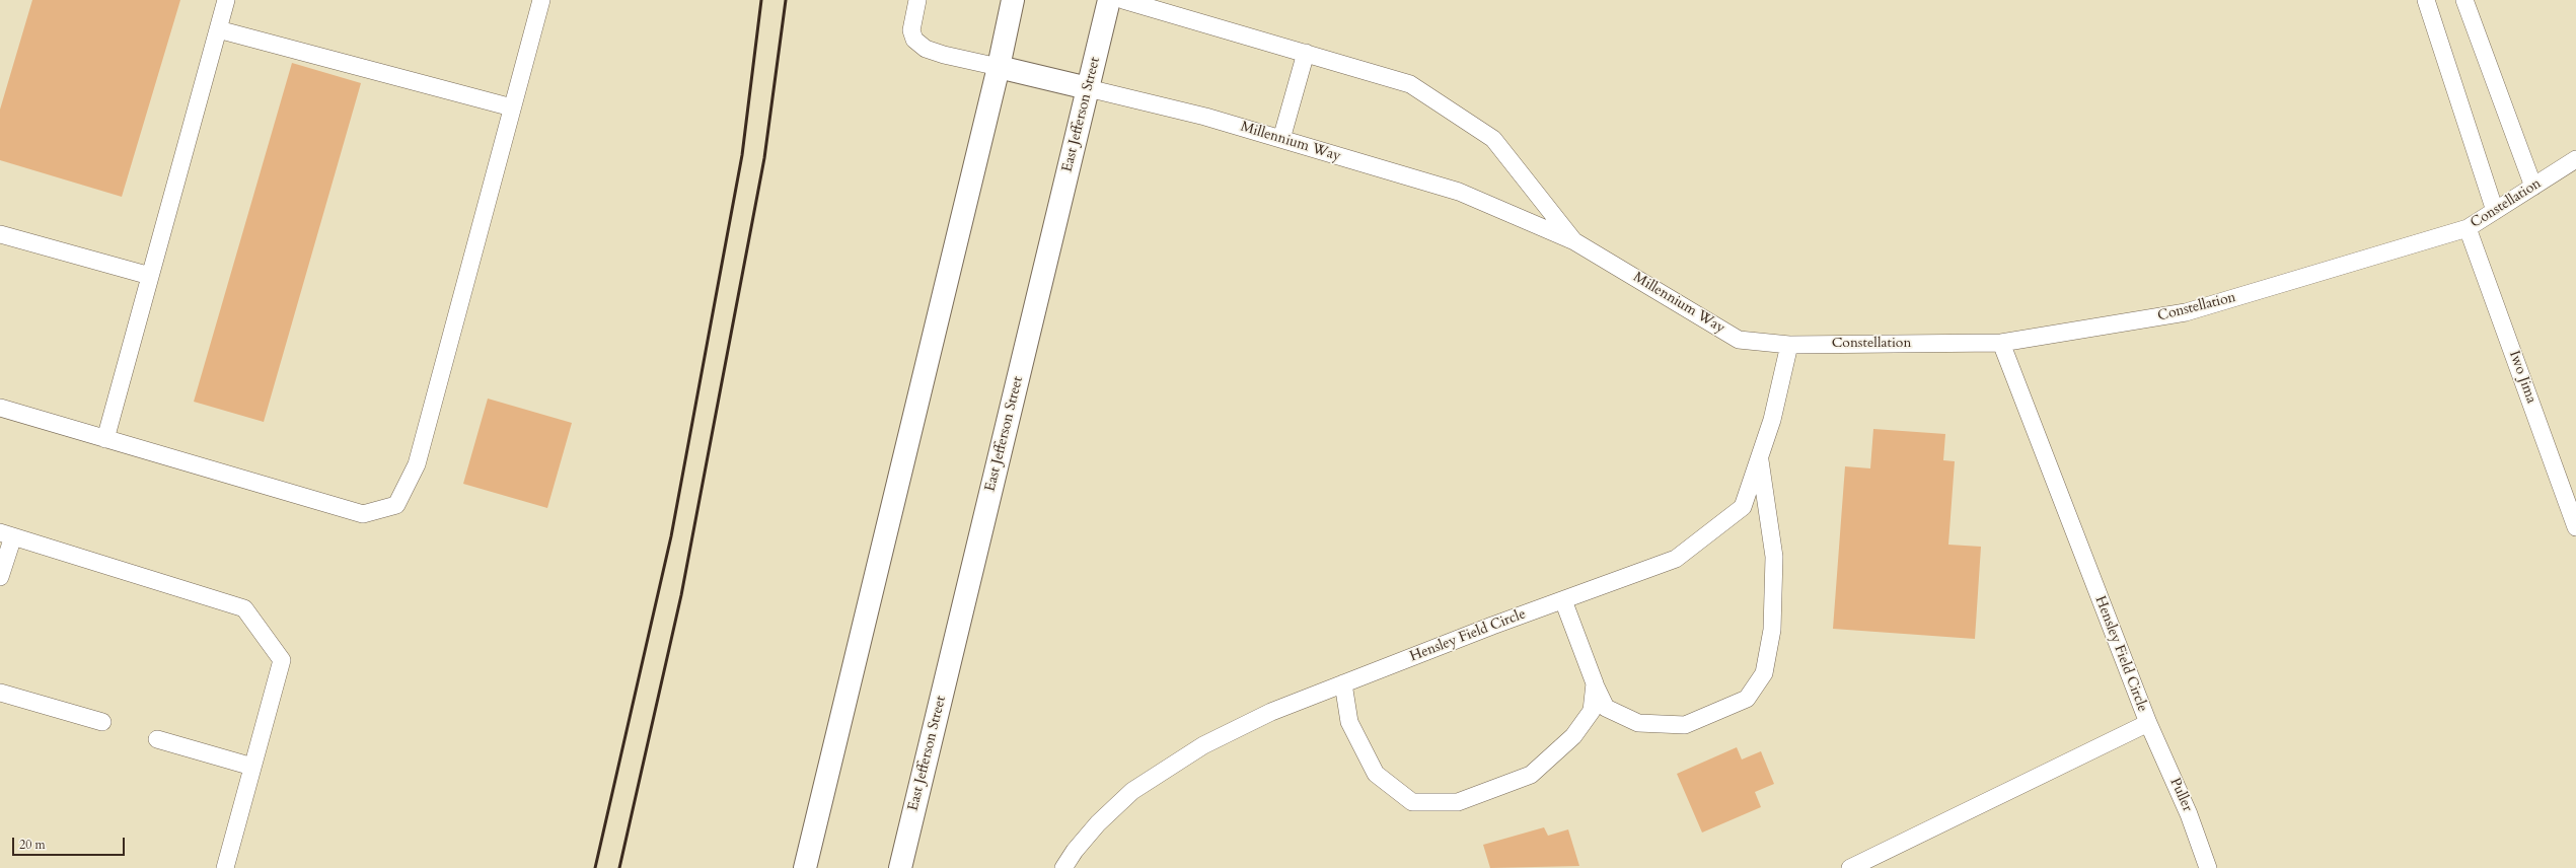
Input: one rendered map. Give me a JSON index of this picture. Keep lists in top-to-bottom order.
{
  "streets": {
    "main road": ["East Jefferson Street", "Millennium Way"],
    "lane": [
      "Constellation",
      "Iwo Jima",
      "Hensley Field Circle",
      "Puller"
    ]
  },
  "crossings": [
    ["East Jefferson Street", "Millennium Way"],
    ["Millennium Way", "Constellation"],
    ["Millennium Way", "Hensley Field Circle"],
    ["Constellation", "Iwo Jima"],
    ["Constellation", "Hensley Field Circle"],
    ["Hensley Field Circle", "Puller"]
  ],
  "scale_bar": "20 m"
}
